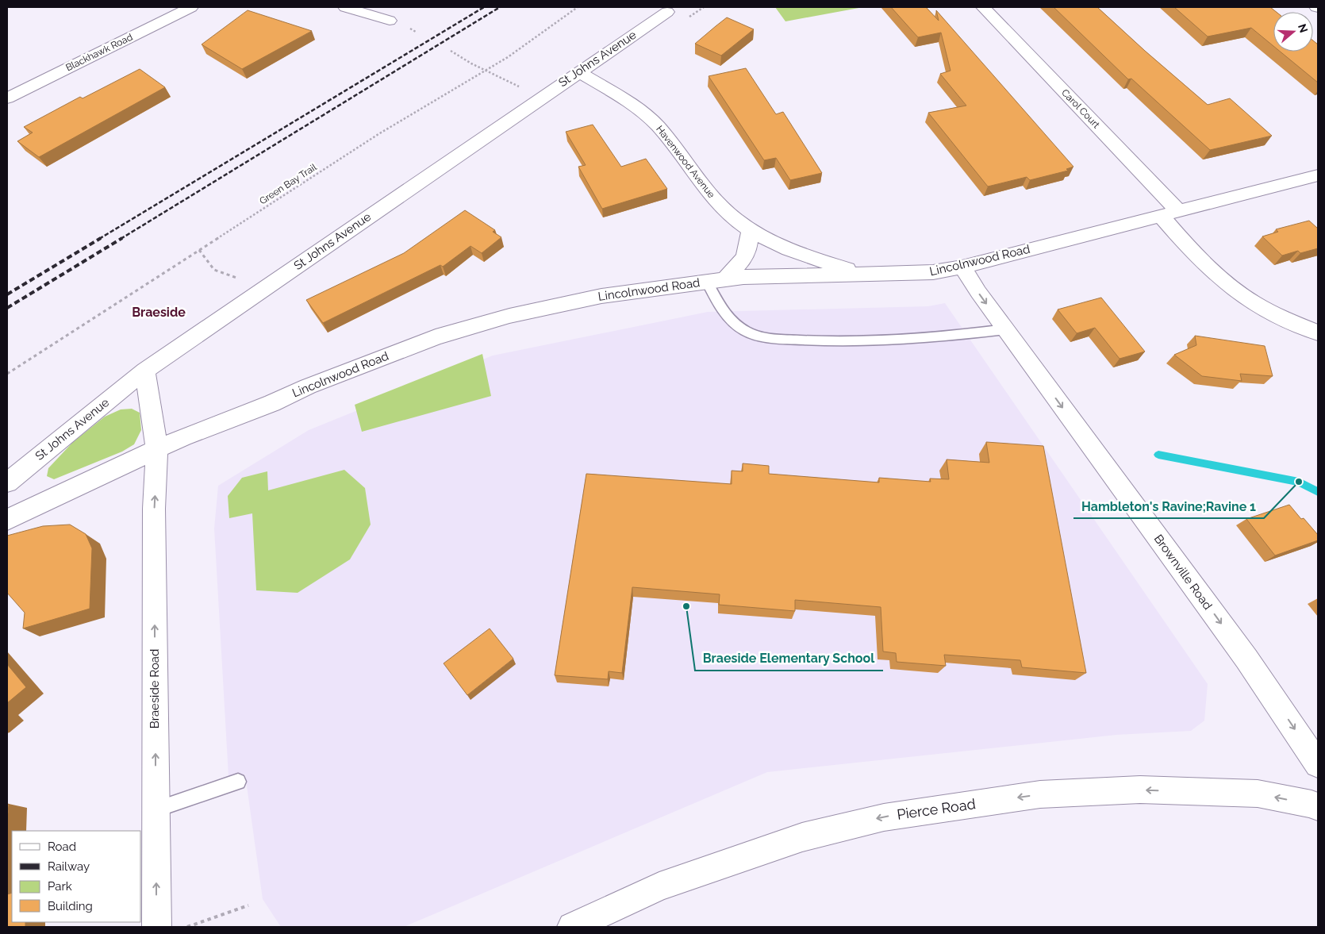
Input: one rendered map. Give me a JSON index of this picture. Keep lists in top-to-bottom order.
{
  "streets": {
    "street": [
      "Blackhawk Road",
      "St Johns Avenue",
      "Carol Court",
      "Havenwood Avenue",
      "Lincolnwood Road",
      "Brownville Road",
      "Braeside Road",
      "Pierce Road"
    ],
    "path": ["Green Bay Trail"]
  },
  "crossings": [
    ["St Johns Avenue", "Havenwood Avenue"],
    ["Carol Court", "Lincolnwood Road"],
    ["Havenwood Avenue", "Lincolnwood Road"],
    ["Lincolnwood Road", "Brownville Road"],
    ["Lincolnwood Road", "Braeside Road"]
  ],
  "one_way": ["Brownville Road", "Braeside Road", "Pierce Road"],
  "districts": ["Braeside"],
  "places": ["Hambleton's Ravine;Ravine 1", "Braeside Elementary School"],
  "legend": [
    "Road",
    "Railway",
    "Park",
    "Building"
  ],
  "north": "right"
}
